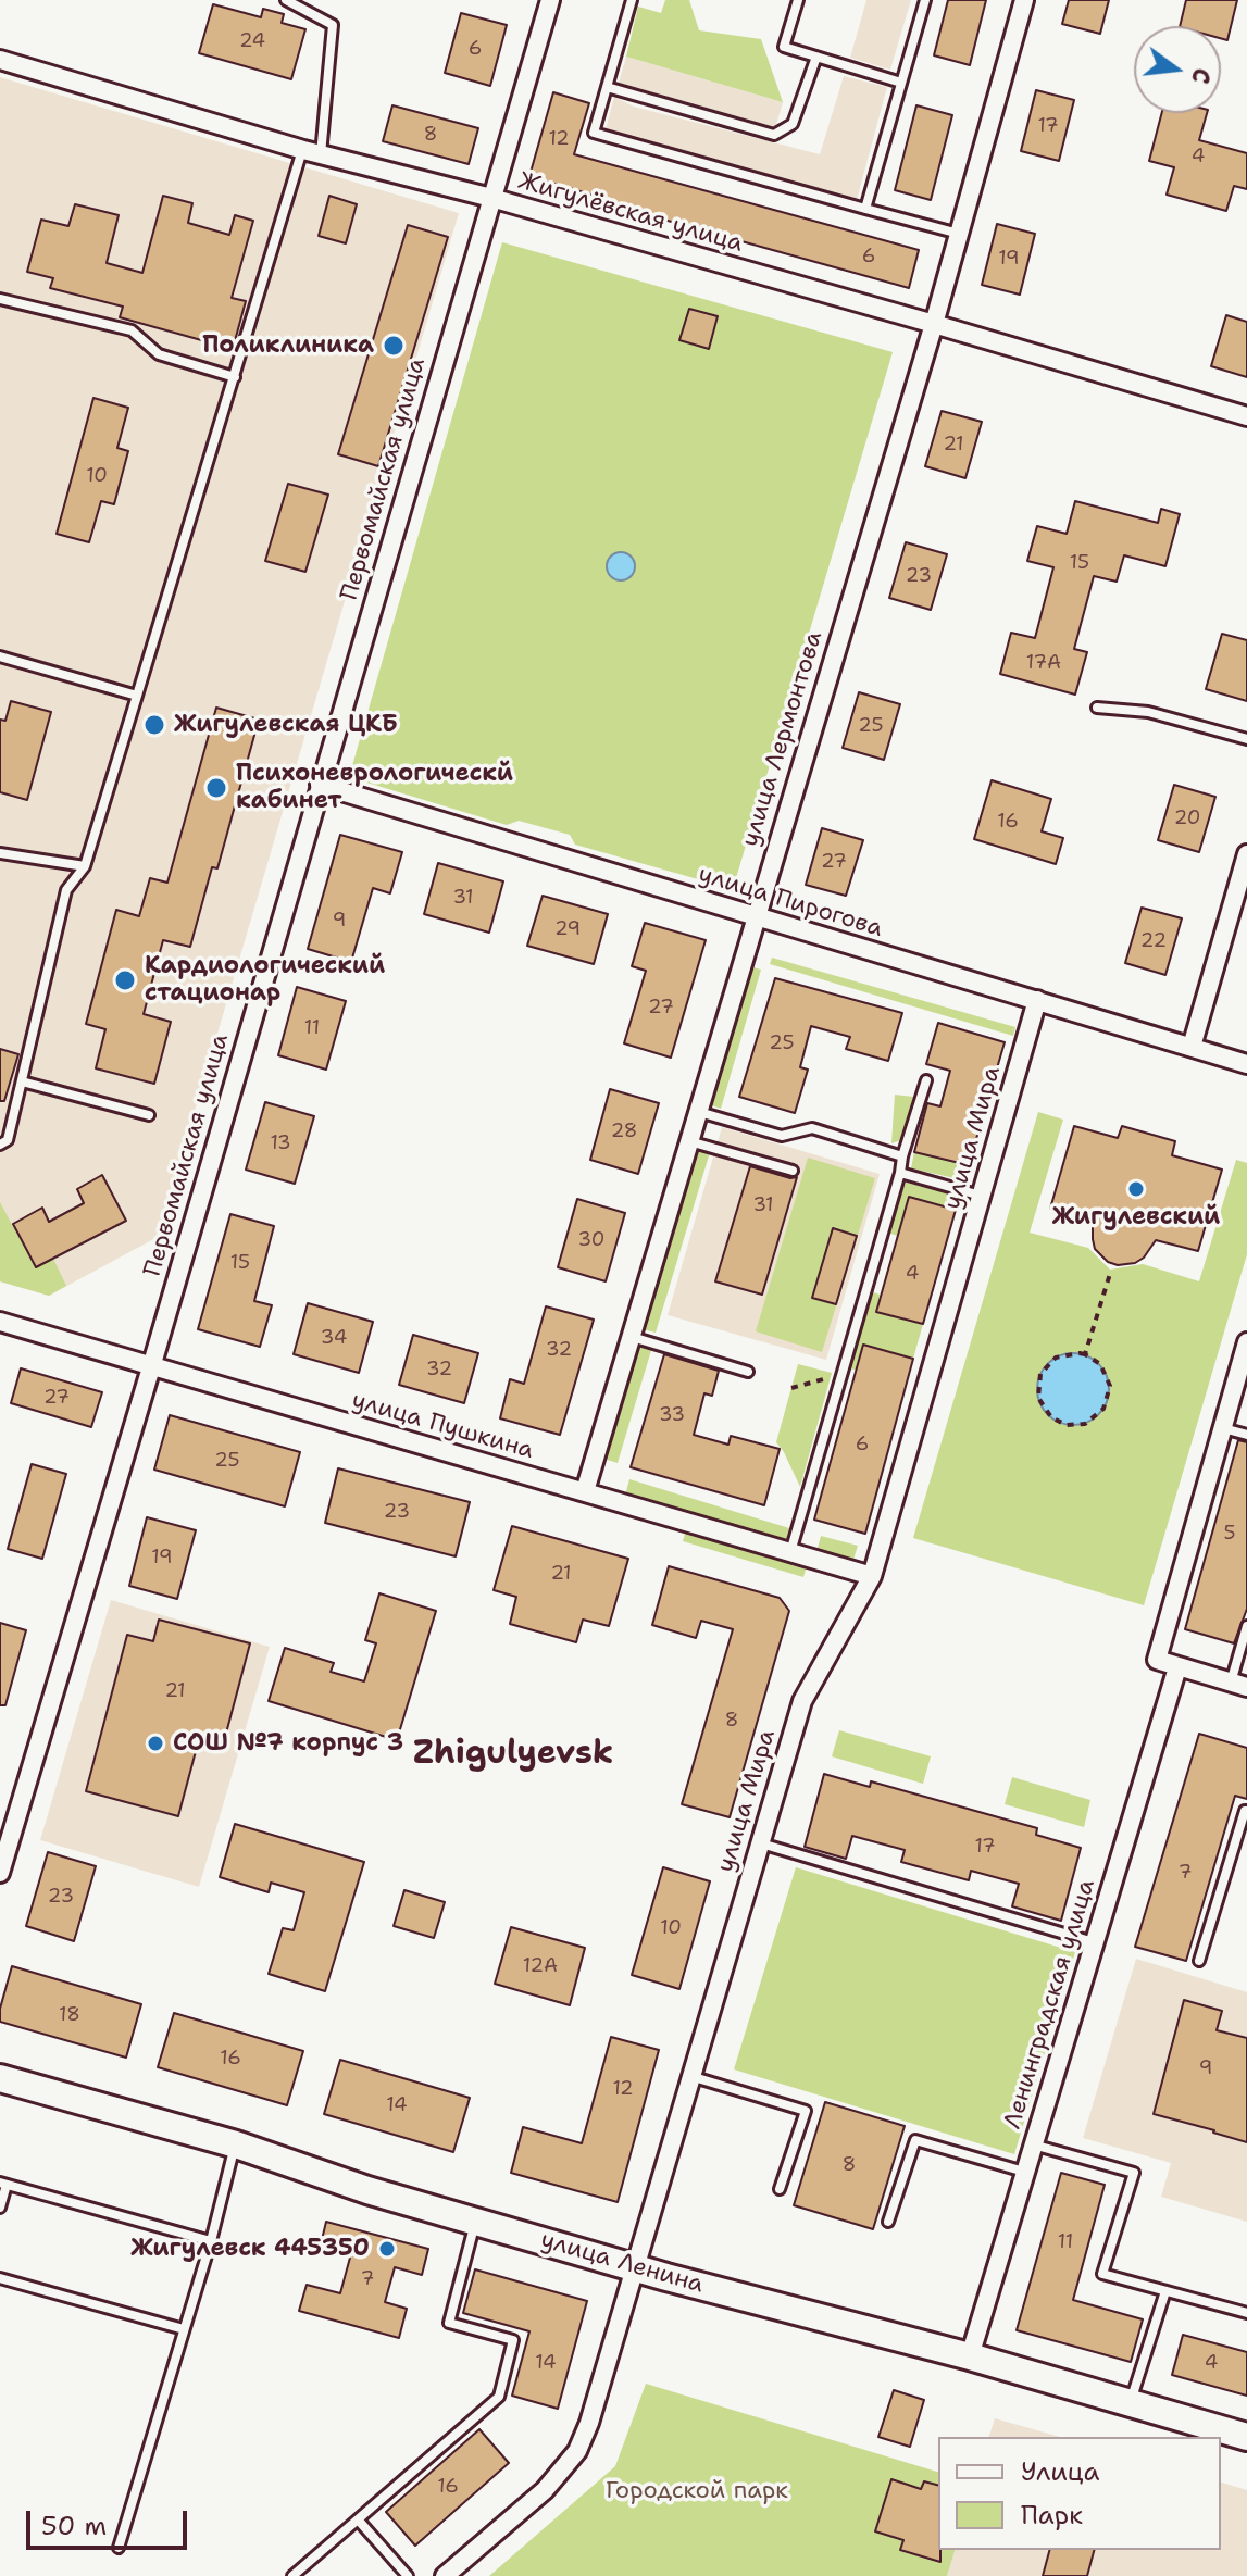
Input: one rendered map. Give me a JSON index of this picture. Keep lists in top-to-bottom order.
{
  "streets": {
    "street": [
      "Жигулёвская улица",
      "Первомайская улица",
      "улица Лермонтова",
      "улица Пирогова",
      "улица Мира",
      "улица Пушкина",
      "Ленинградская улица",
      "улица Ленина"
    ]
  },
  "crossings": [
    ["Жигулёвская улица", "Первомайская улица"],
    ["Жигулёвская улица", "улица Лермонтова"],
    ["Первомайская улица", "улица Пирогова"],
    ["Первомайская улица", "улица Пушкина"],
    ["улица Лермонтова", "улица Пирогова"],
    ["улица Лермонтова", "улица Пушкина"],
    ["улица Пирогова", "улица Мира"],
    ["улица Мира", "улица Пушкина"],
    ["улица Мира", "улица Ленина"],
    ["Ленинградская улица", "улица Ленина"]
  ],
  "districts": ["Zhigulyevsk"],
  "parks": ["Городской парк"],
  "places": [
    "Поликлиника",
    "Жигулевская ЦКБ",
    "Психоневрологическй кабинет",
    "Кардиологический стационар",
    "Жигулевский",
    "СОШ №7 корпус 3",
    "Жигулевск 445350"
  ],
  "house_numbers": [
    "24",
    "6",
    "17",
    "8",
    "12",
    "4",
    "6",
    "19",
    "21",
    "10",
    "15",
    "23",
    "17А",
    "25",
    "20",
    "16",
    "27",
    "31",
    "9",
    "29",
    "22",
    "27",
    "11",
    "25",
    "28",
    "13",
    "31",
    "30",
    "15",
    "4",
    "34",
    "32",
    "32",
    "27",
    "33",
    "6",
    "25",
    "23",
    "5",
    "19",
    "21",
    "21",
    "8",
    "17",
    "7",
    "23",
    "10",
    "12А",
    "18",
    "16",
    "9",
    "12",
    "14",
    "8",
    "11",
    "7",
    "14",
    "4",
    "16"
  ],
  "legend": ["Улица", "Парк"],
  "scale_bar": "50 m",
  "north": "right"
}
